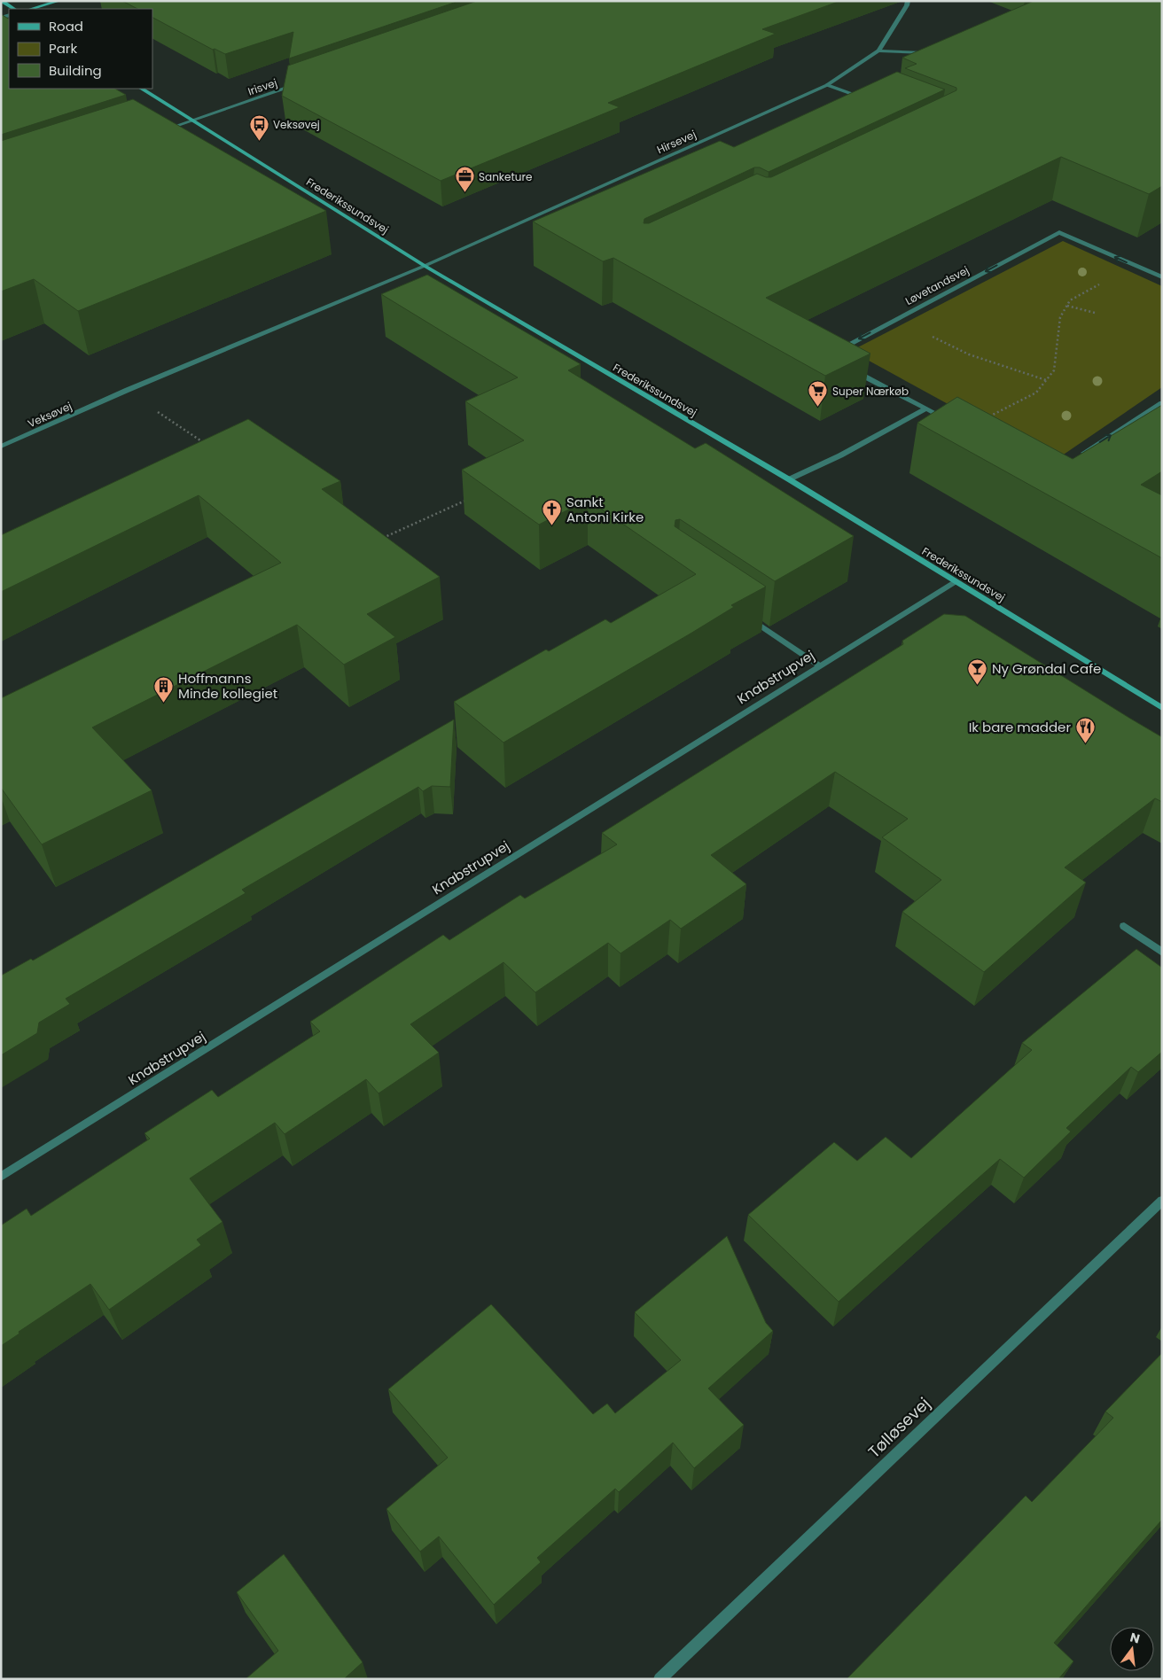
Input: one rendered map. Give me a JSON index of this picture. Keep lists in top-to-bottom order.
{
  "streets": {
    "main road": ["Frederikssundsvej"],
    "street": [
      "Irisvej",
      "Hirsevej",
      "Løvetandsvej",
      "Veksøvej",
      "Knabstrupvej",
      "Tølløsevej"
    ]
  },
  "crossings": [
    ["Irisvej", "Frederikssundsvej"],
    ["Hirsevej", "Frederikssundsvej"],
    ["Hirsevej", "Veksøvej"],
    ["Frederikssundsvej", "Veksøvej"],
    ["Frederikssundsvej", "Knabstrupvej"]
  ],
  "one_way": ["Løvetandsvej"],
  "places": {
    "bus stop": ["Veksøvej"],
    "office": ["Sanketure"],
    "supermarket": ["Super Nærkøb"],
    "church": ["Sankt Antoni Kirke"],
    "bar": ["Ny Grøndal Cafe"],
    "building": ["Hoffmanns Minde kollegiet"],
    "restaurant": ["Ik bare madder"]
  },
  "legend": ["Road", "Park", "Building"],
  "north": "top"
}
